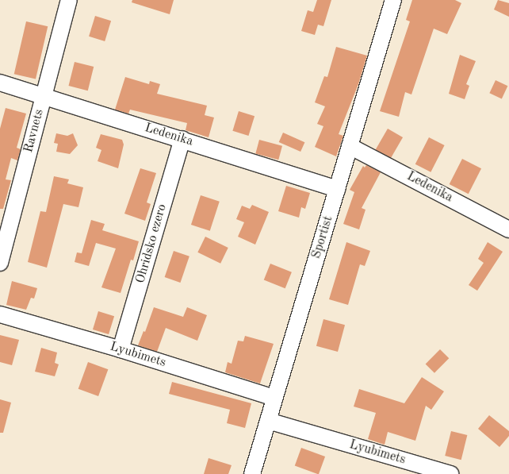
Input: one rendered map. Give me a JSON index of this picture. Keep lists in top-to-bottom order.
{
  "streets": {
    "street": [
      "Ravnets",
      "Ledenika",
      "Sportist",
      "Ohridsko ezero",
      "Lyubimets"
    ]
  },
  "crossings": [
    ["Ravnets", "Ledenika"],
    ["Ledenika", "Sportist"],
    ["Ledenika", "Ohridsko ezero"],
    ["Sportist", "Lyubimets"],
    ["Ohridsko ezero", "Lyubimets"]
  ]
}
